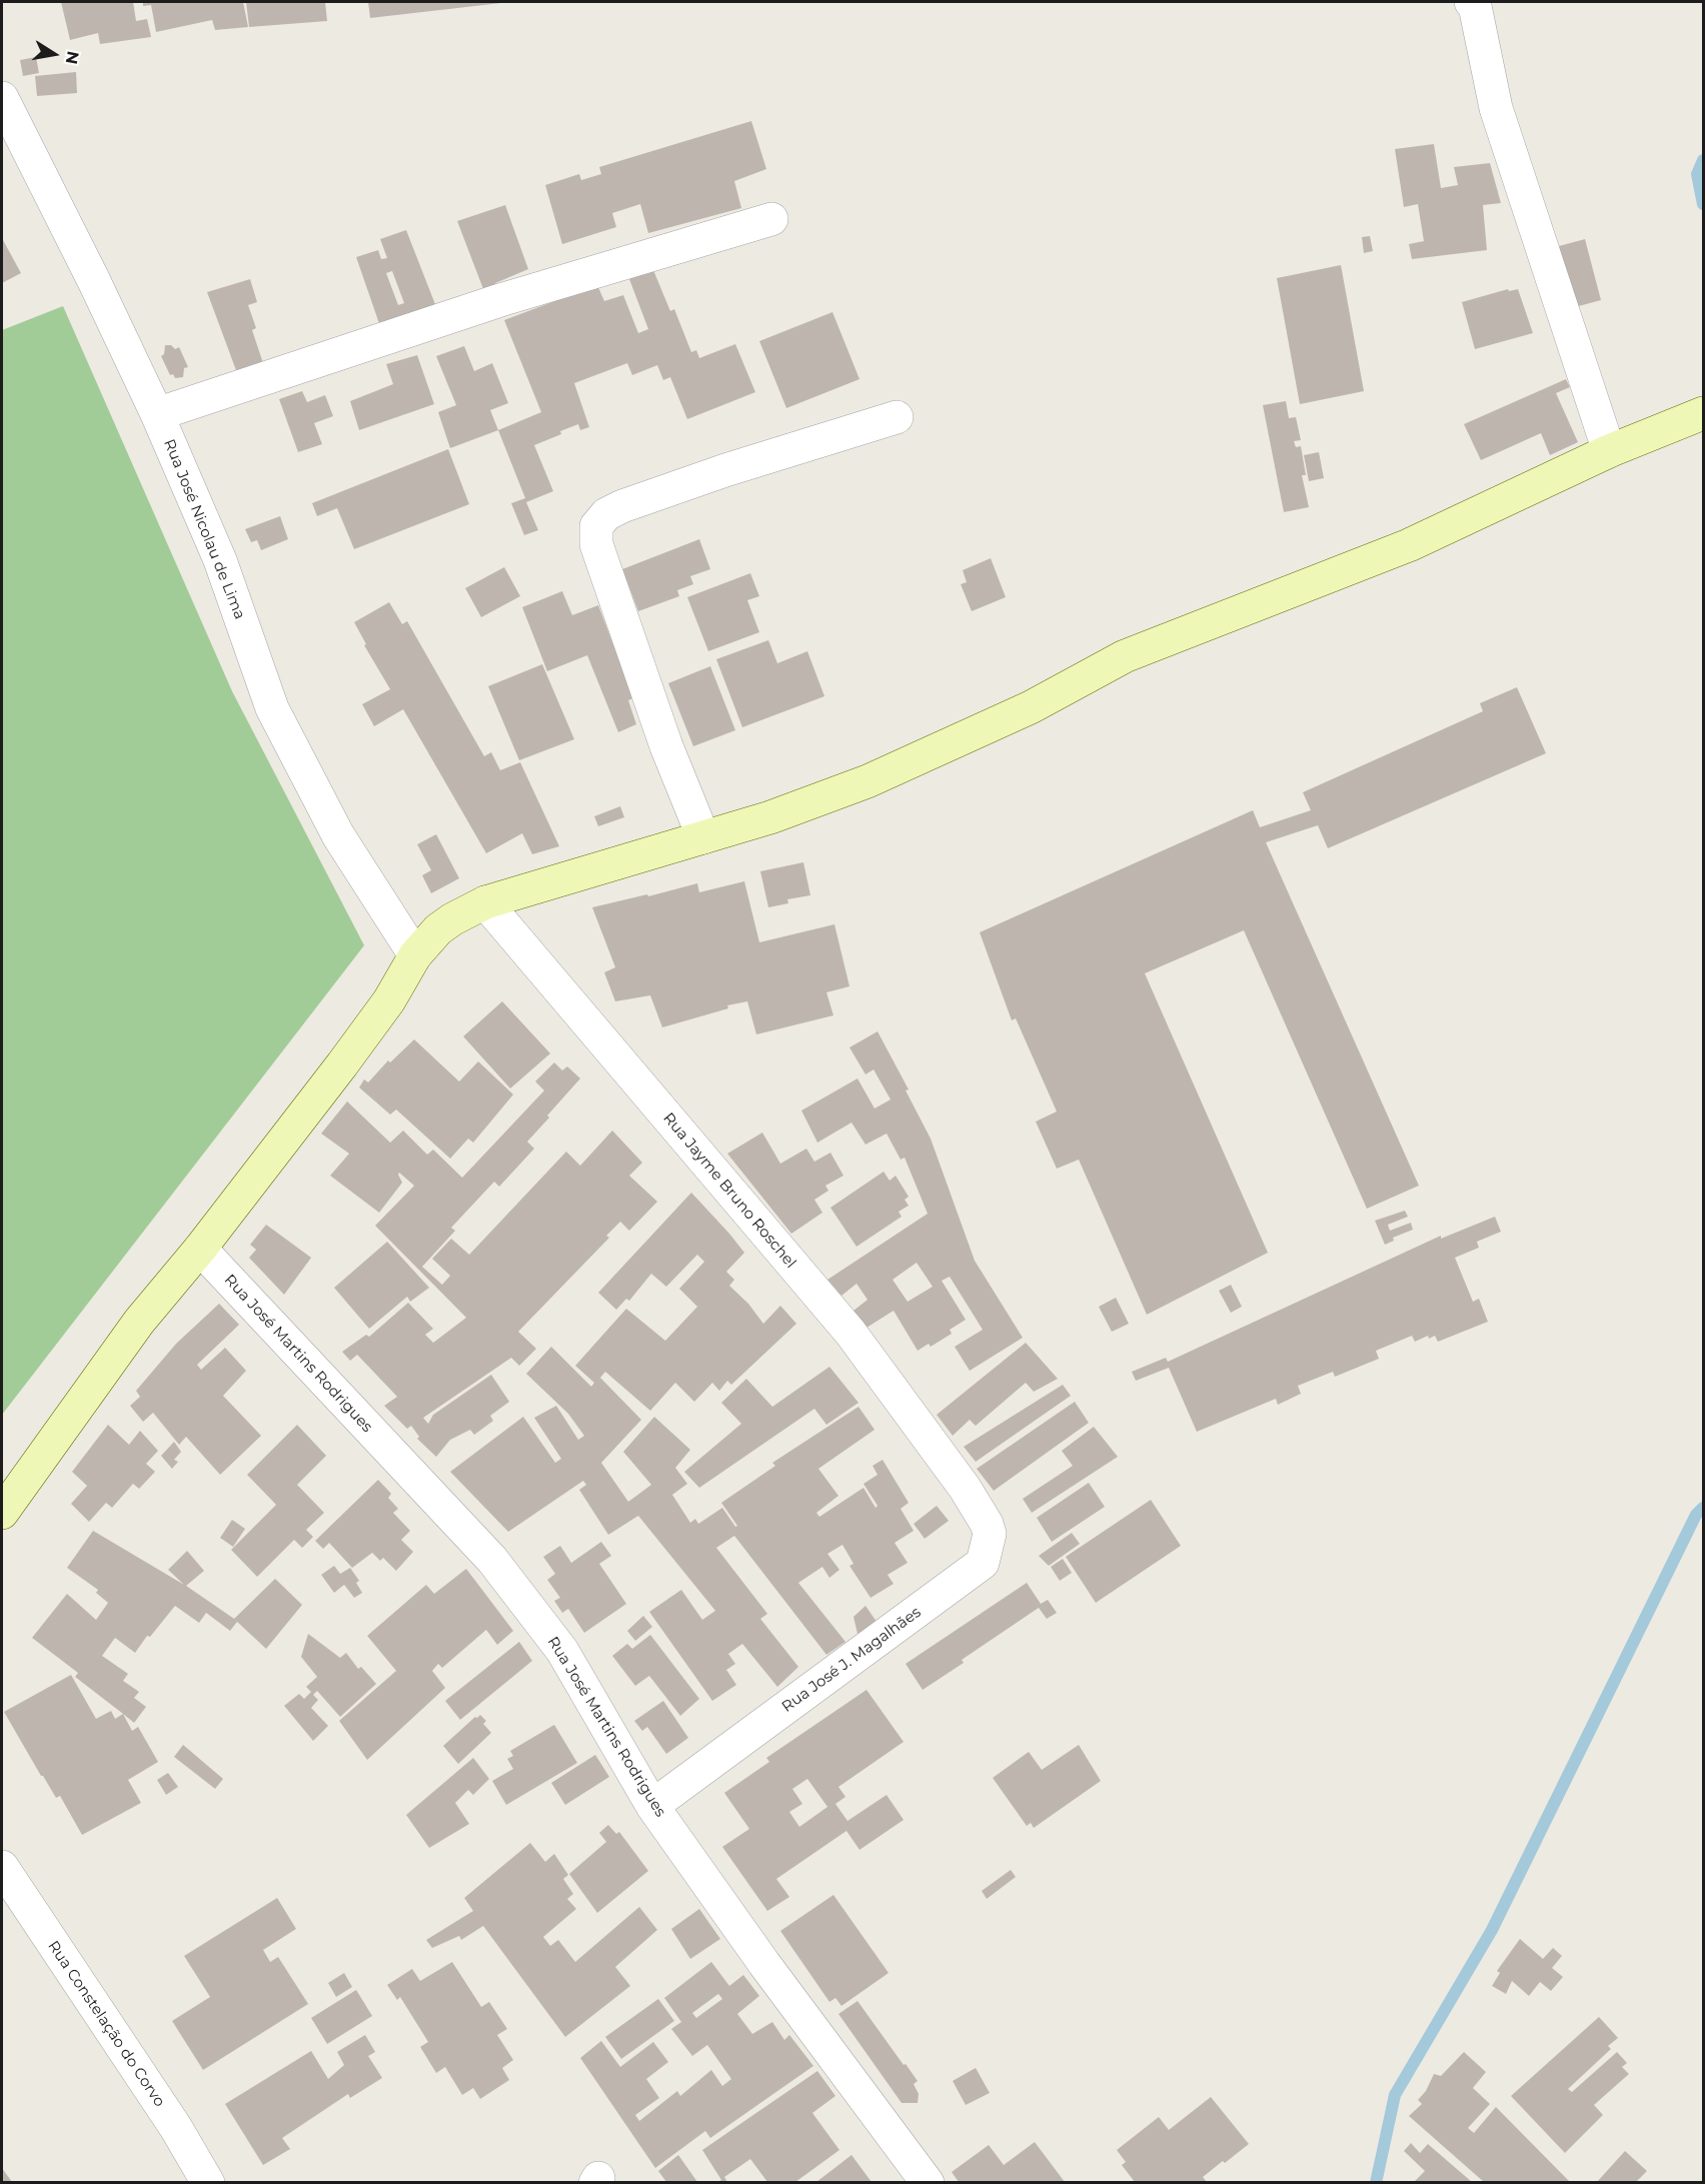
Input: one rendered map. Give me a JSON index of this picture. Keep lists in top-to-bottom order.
{
  "streets": {
    "street": [
      "Rua José Nicolau de Lima",
      "Rua Jayme Bruno Roschel",
      "Rua José Martins Rodrigues",
      "Rua José J. Magalhães",
      "Rua Constelação do Corvo"
    ]
  },
  "crossings": [
    ["Rua Jayme Bruno Roschel", "Rua José J. Magalhães"],
    ["Rua José Martins Rodrigues", "Rua José J. Magalhães"]
  ],
  "north": "right"
}
